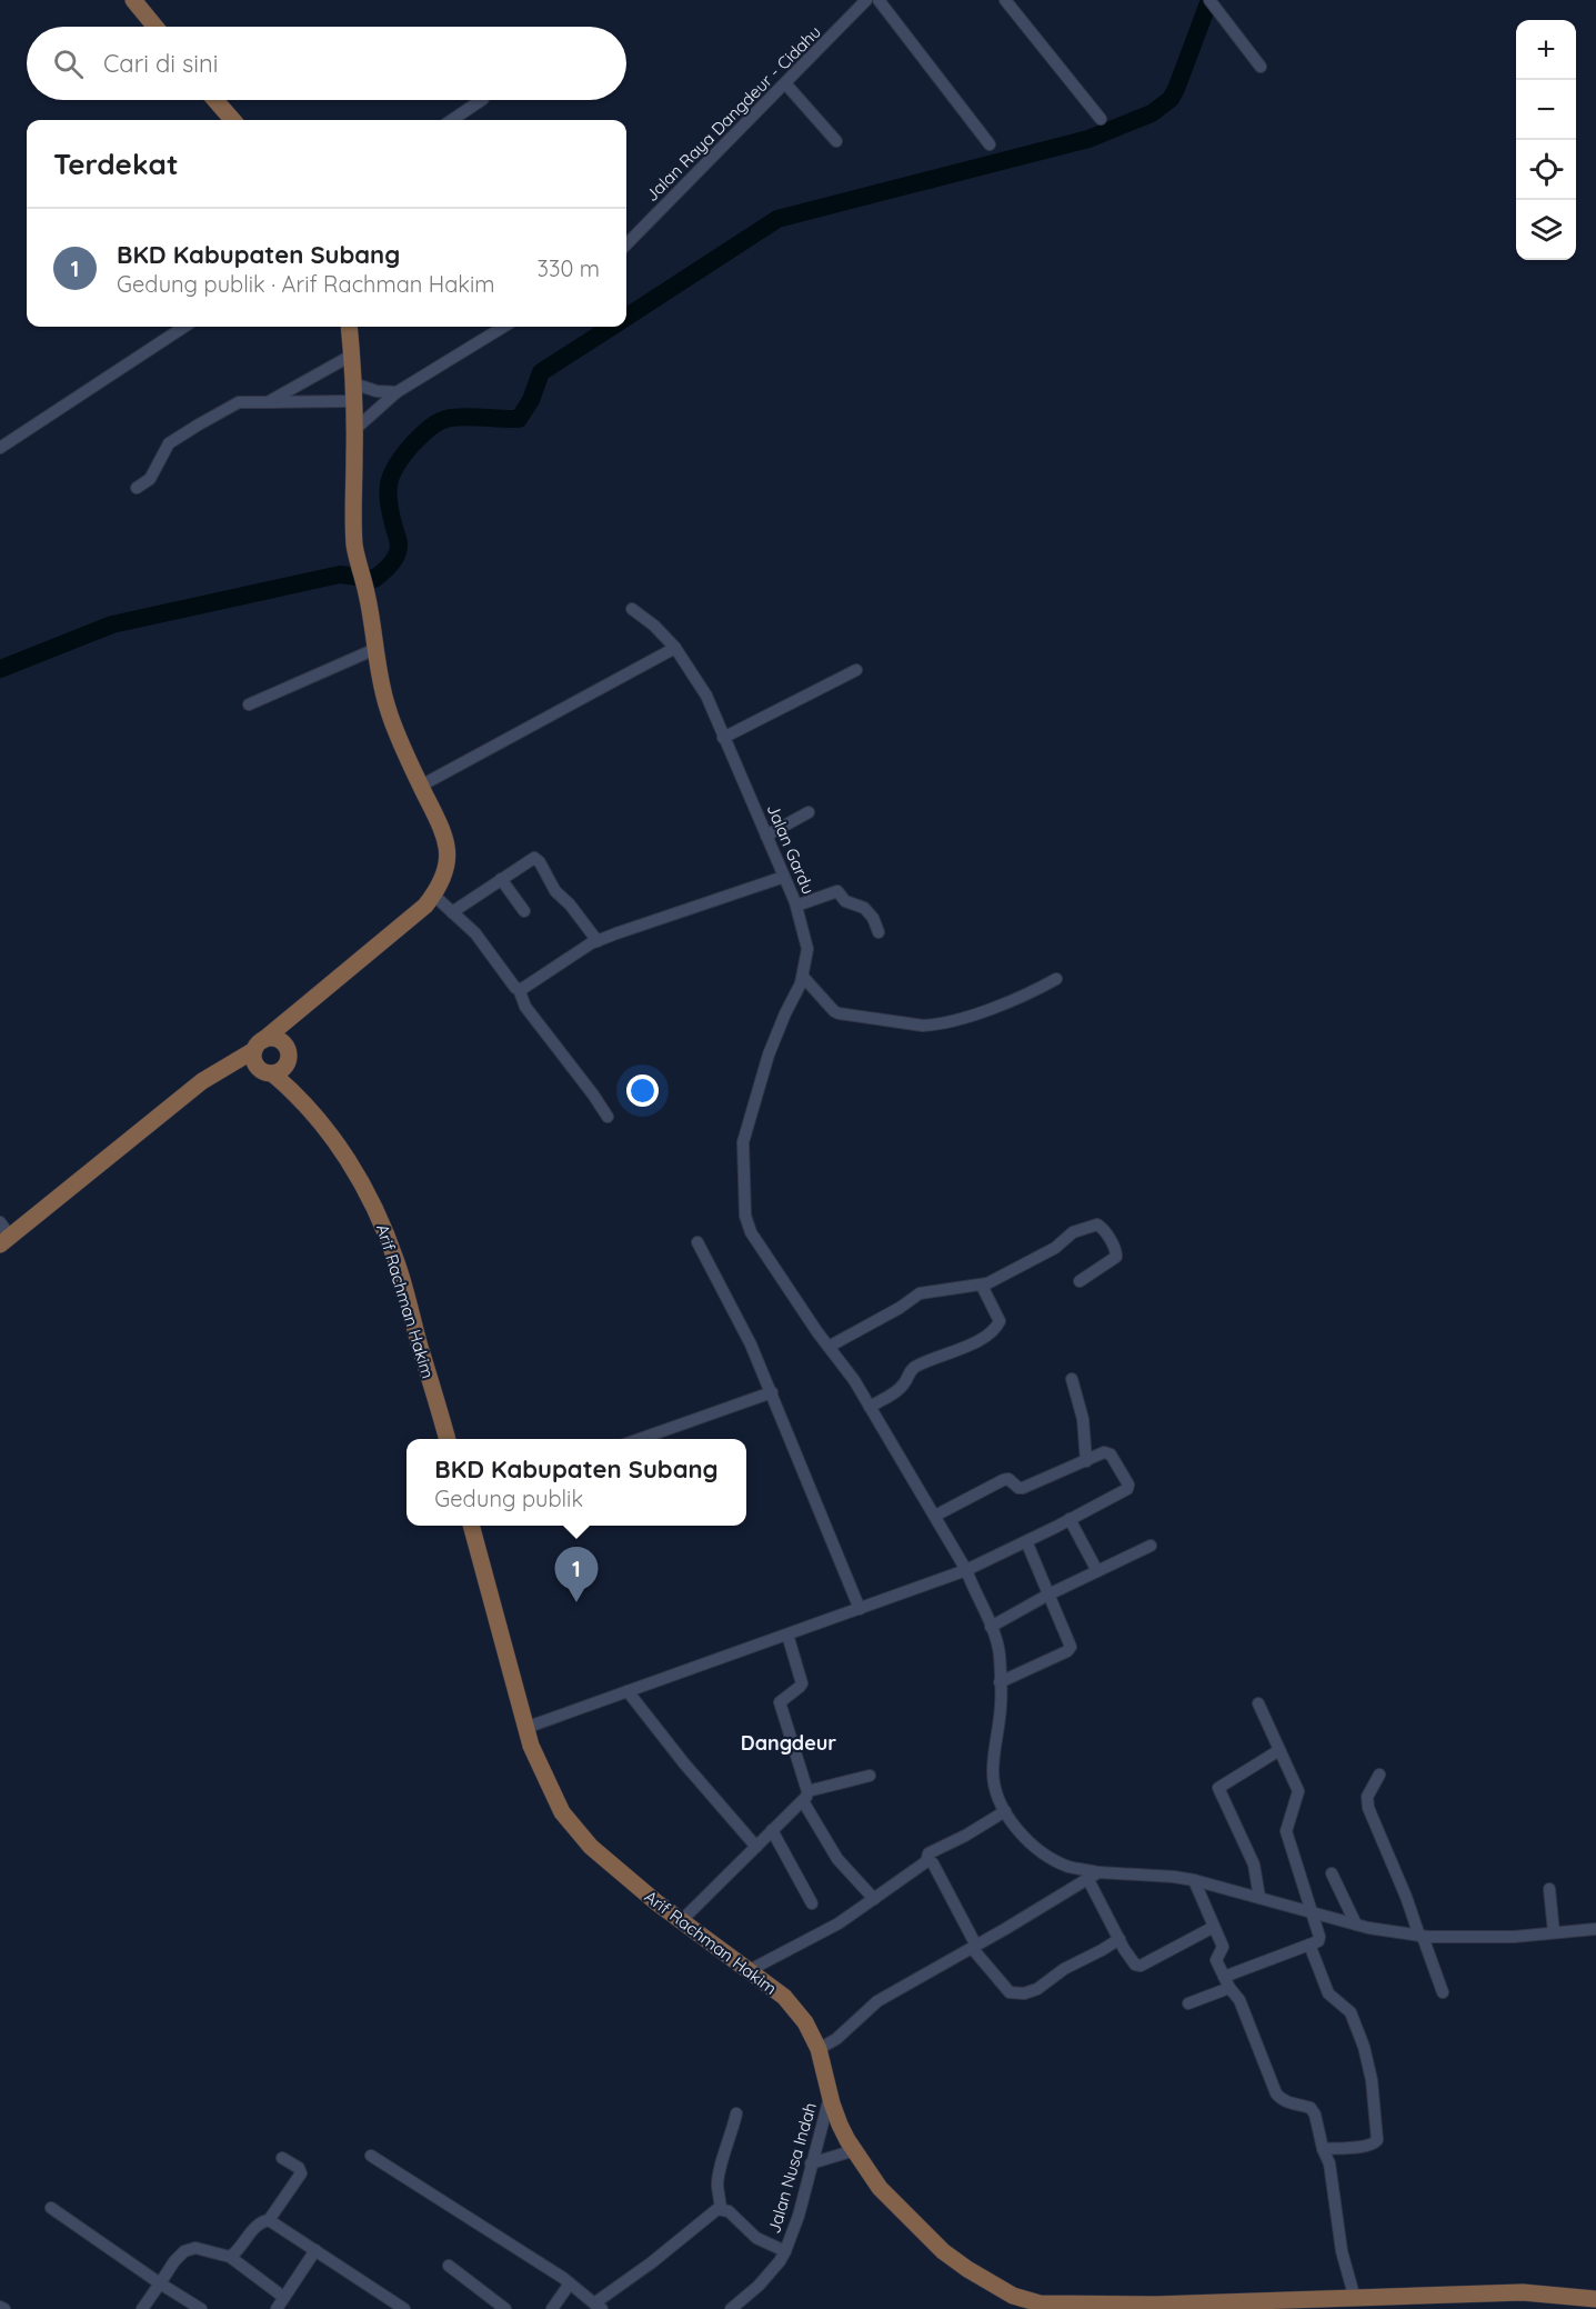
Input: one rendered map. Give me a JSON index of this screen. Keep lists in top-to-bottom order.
{
  "streets": {
    "main road": ["Arif Rachman Hakim"],
    "street": ["Jalan Raya Dangdeur - Cidahu", "Jalan Gardu", "Jalan Nusa Indah"]
  },
  "crossings": [
    ["Arif Rachman Hakim", "Jalan Nusa Indah"]
  ],
  "districts": ["Dangdeur"],
  "page": {
    "map_buttons": ["+", "−"],
    "search": "Cari di sini",
    "heading": "Terdekat",
    "list": [
      {
        "mark": "1",
        "name": "BKD Kabupaten Subang",
        "note": "Gedung publik · Arif Rachman Hakim",
        "value": "330 m"
      }
    ],
    "popup": ["BKD Kabupaten Subang", "Gedung publik"],
    "pins": "1"
  }
}
